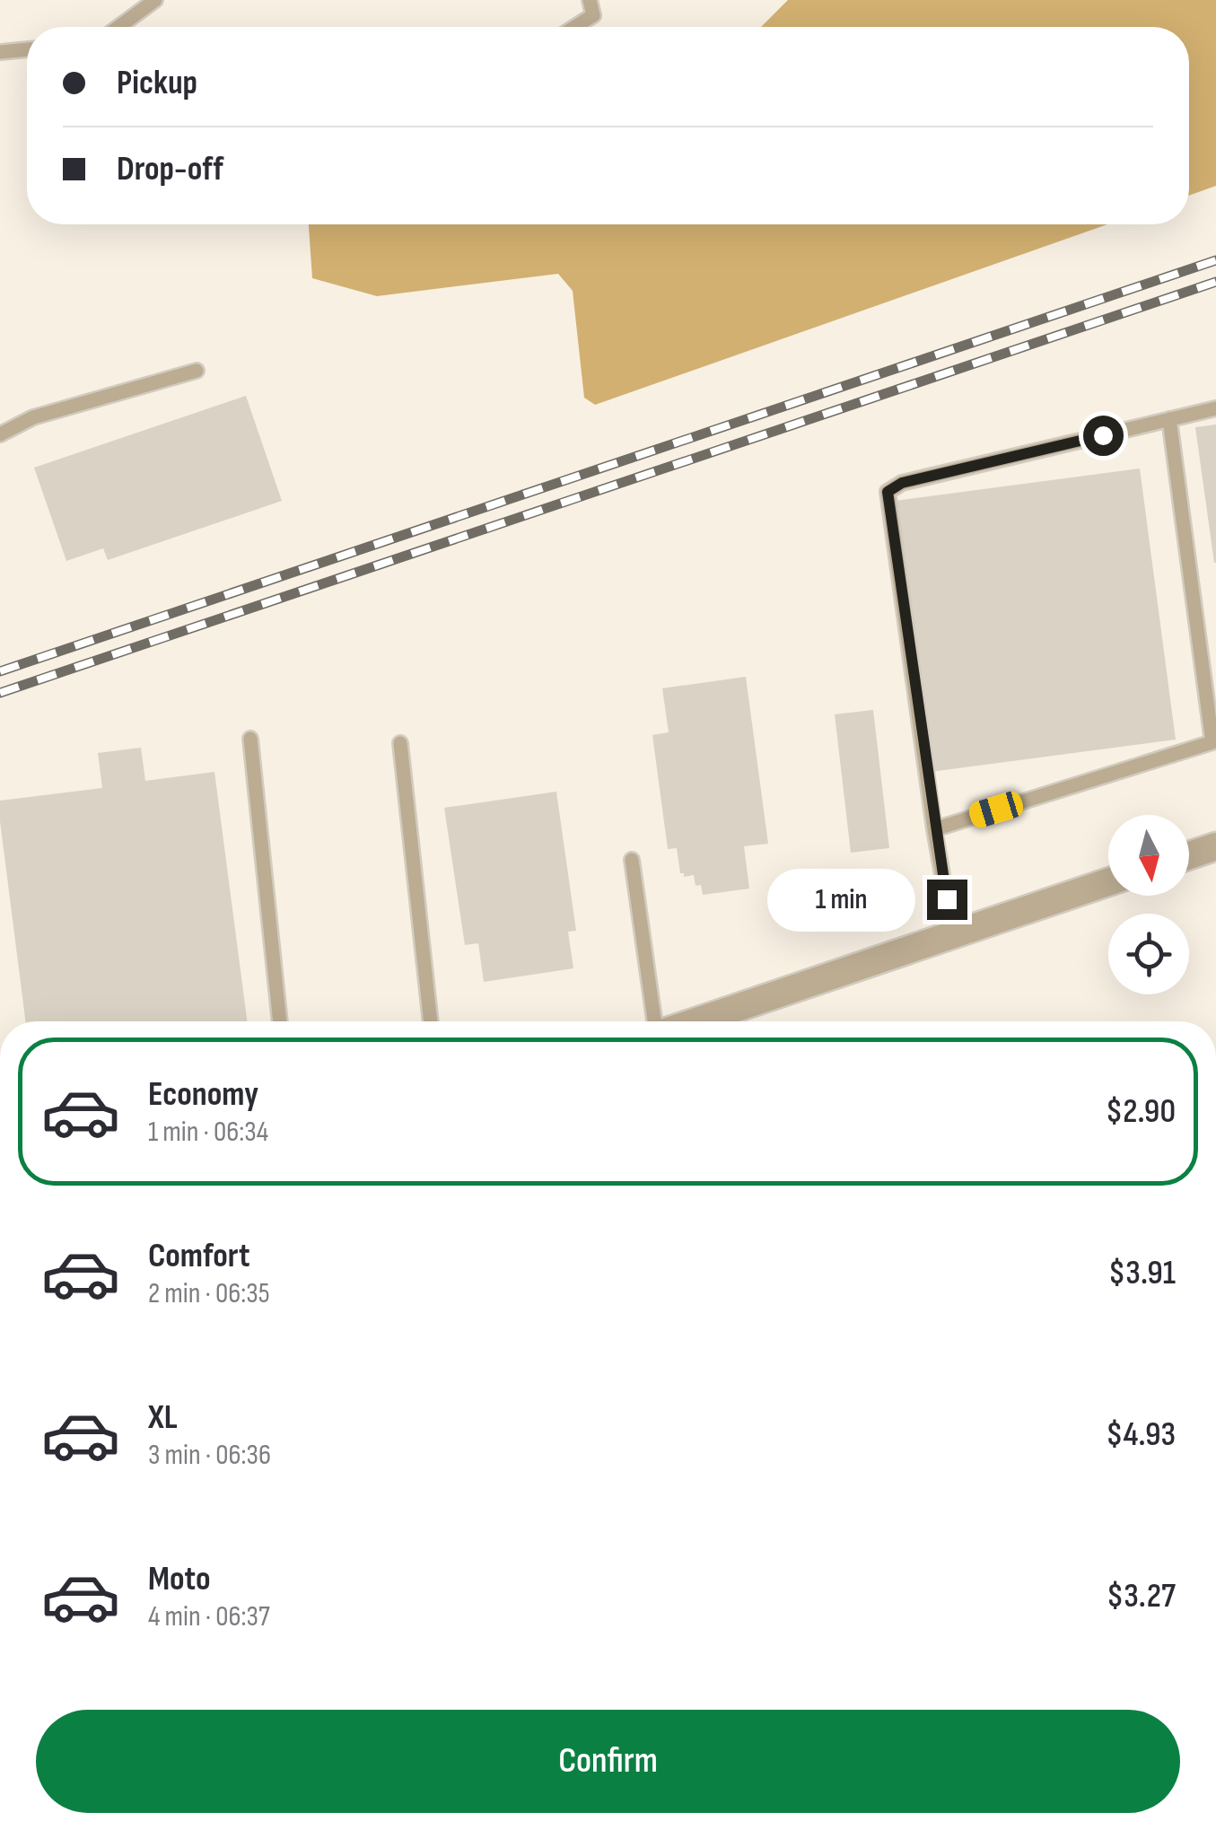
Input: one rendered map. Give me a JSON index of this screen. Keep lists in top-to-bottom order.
{
  "north": "bottom",
  "page": {
    "banner": ["Pickup", "Drop-off"],
    "bubble": "1 min",
    "list": [
      {
        "name": "Economy",
        "note": "1 min · 06:34",
        "value": "$2.90"
      },
      {
        "name": "Comfort",
        "note": "2 min · 06:35",
        "value": "$3.91"
      },
      {
        "name": "XL",
        "note": "3 min · 06:36",
        "value": "$4.93"
      },
      {
        "name": "Moto",
        "note": "4 min · 06:37",
        "value": "$3.27"
      }
    ],
    "buttons": "Confirm"
  }
}
